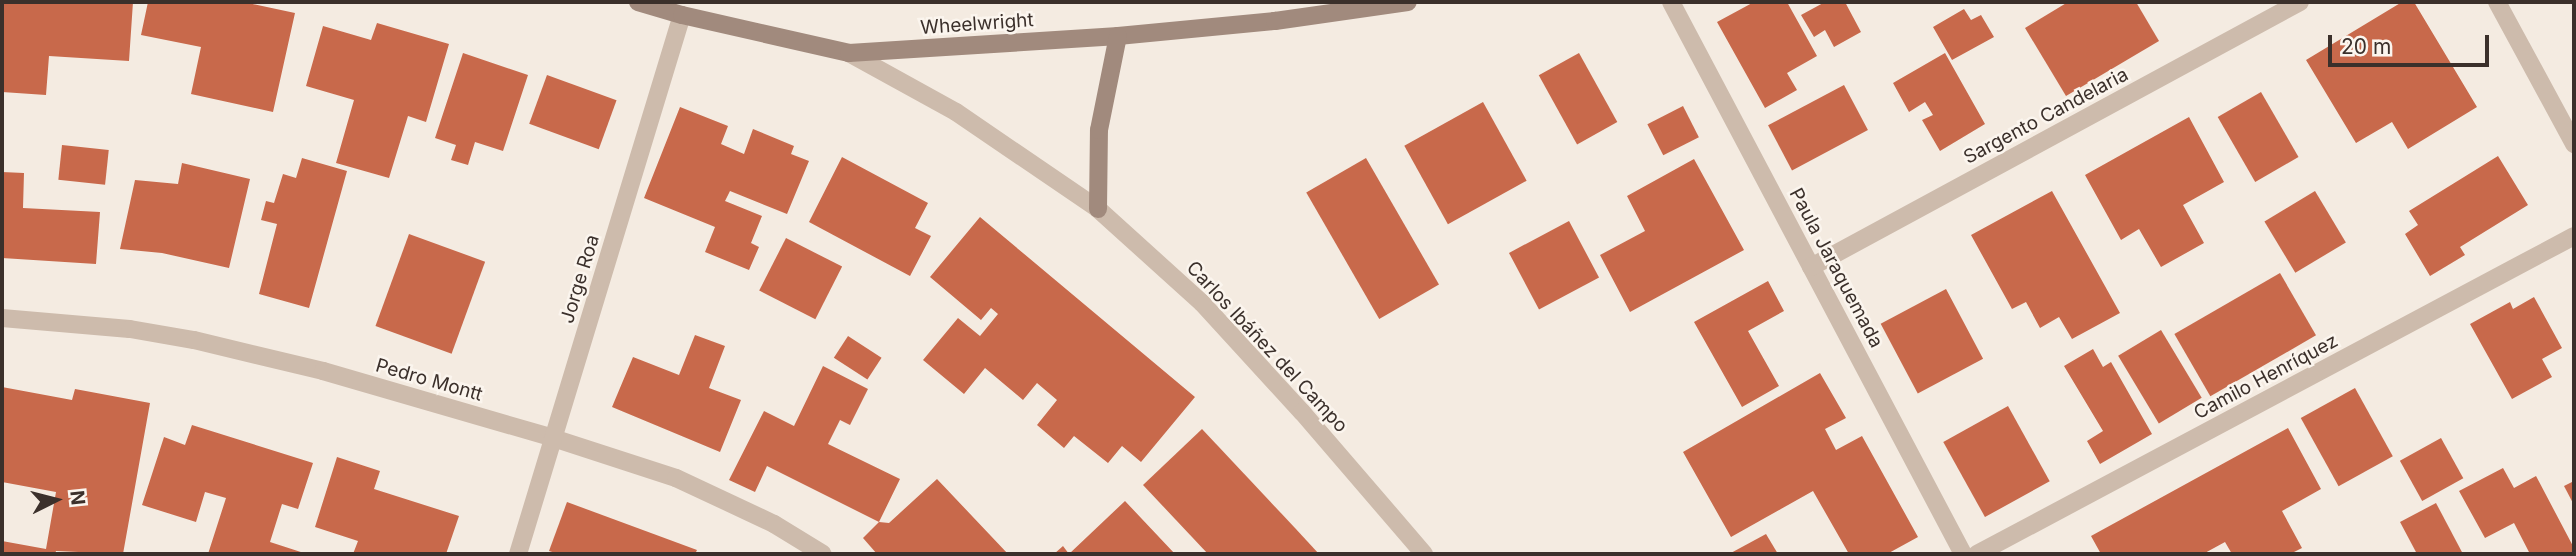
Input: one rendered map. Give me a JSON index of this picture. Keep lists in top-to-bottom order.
{
  "streets": {
    "main road": ["Wheelwright"],
    "street": [
      "Sargento Candelaria",
      "Paula Jaraquemada",
      "Jorge Roa",
      "Carlos Ibáñez del Campo",
      "Camilo Henríquez",
      "Pedro Montt"
    ]
  },
  "crossings": [
    ["Wheelwright", "Jorge Roa"],
    ["Wheelwright", "Carlos Ibáñez del Campo"],
    ["Sargento Candelaria", "Paula Jaraquemada"],
    ["Jorge Roa", "Pedro Montt"]
  ],
  "scale_bar": "20 m",
  "north": "right"
}
